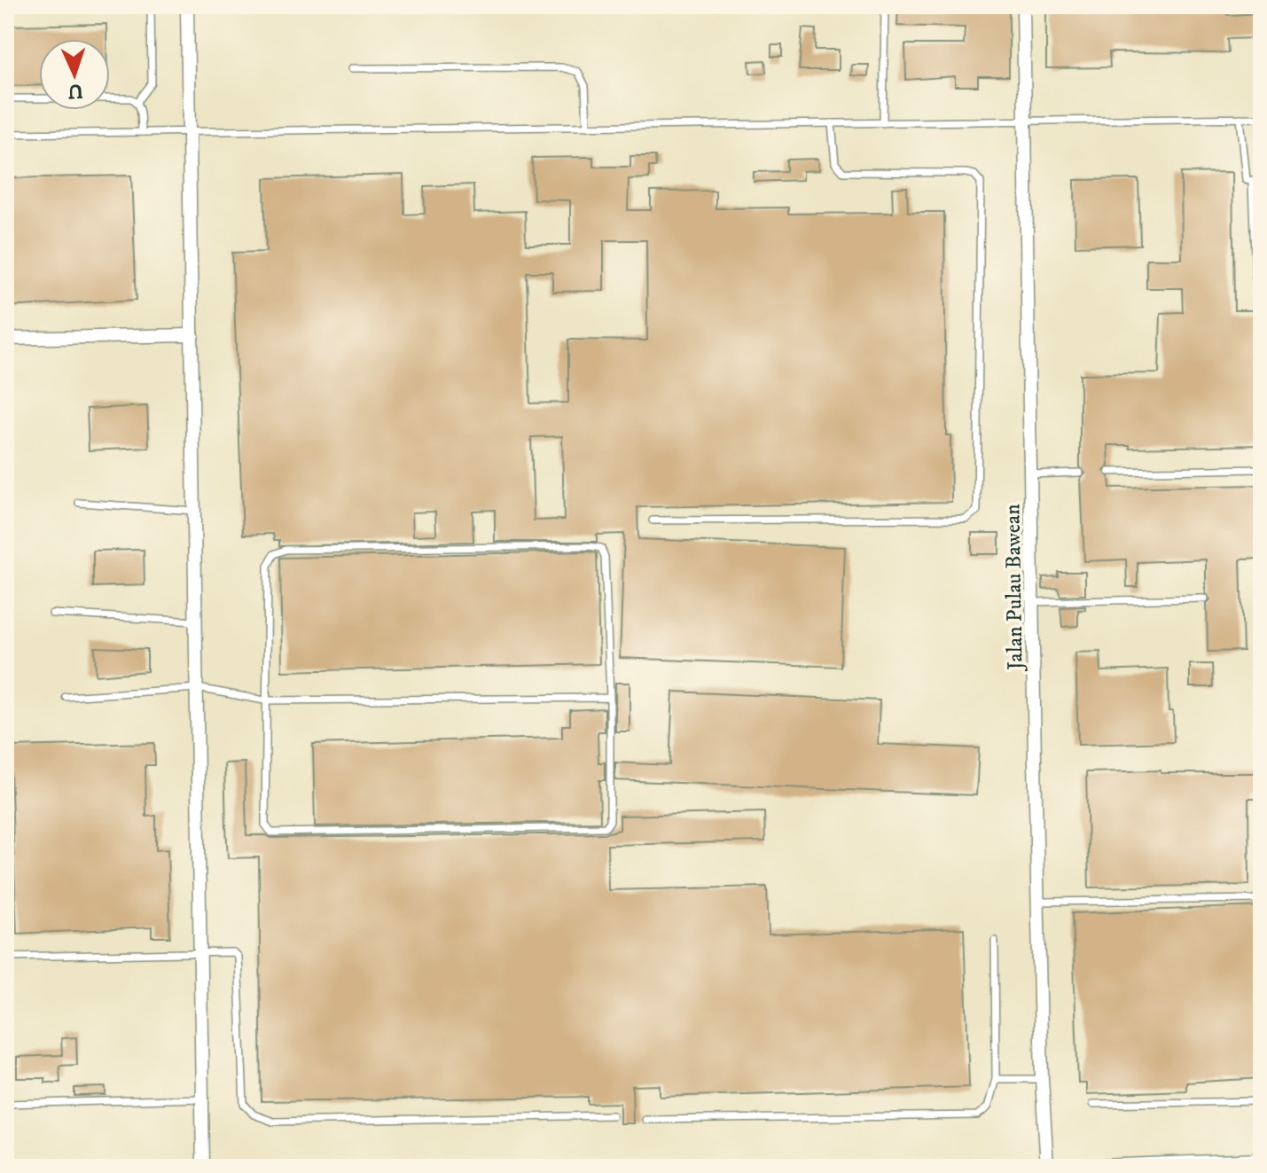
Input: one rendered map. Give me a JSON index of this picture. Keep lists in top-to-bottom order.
{
  "streets": {
    "street": ["Jalan Pulau Bawean"]
  },
  "north": "bottom"
}
